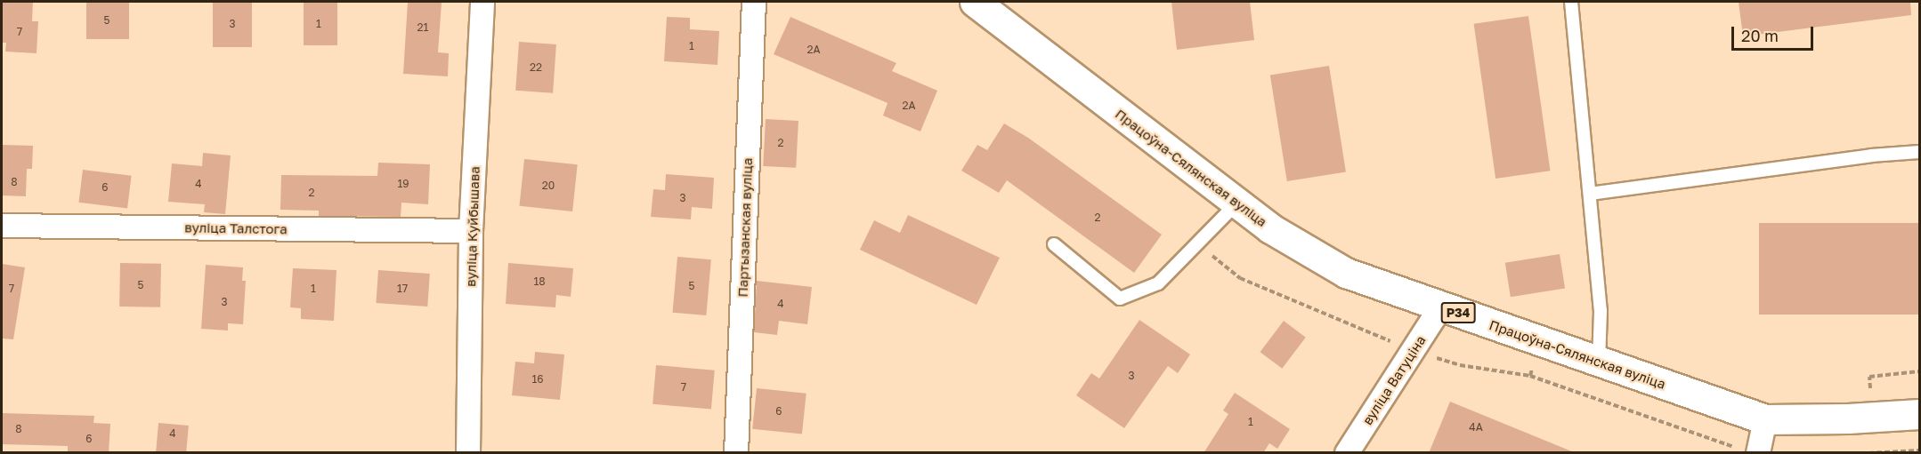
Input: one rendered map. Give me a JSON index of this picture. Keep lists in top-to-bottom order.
{
  "streets": {
    "main road": ["Працоўна-Сялянская вуліца", "Р34"],
    "street": [
      "вуліца Куйбышава",
      "Партызанская вуліца",
      "вуліца Талстога",
      "вуліца Ватуціна"
    ]
  },
  "crossings": [
    ["Працоўна-Сялянская вуліца", "вуліца Ватуціна"],
    ["вуліца Куйбышава", "вуліца Талстога"]
  ],
  "house_numbers": [
    "5",
    "3",
    "1",
    "21",
    "7",
    "1",
    "2А",
    "22",
    "2А",
    "2",
    "8",
    "4",
    "19",
    "20",
    "6",
    "2",
    "3",
    "2",
    "18",
    "5",
    "5",
    "7",
    "1",
    "17",
    "3",
    "4",
    "3",
    "16",
    "7",
    "6",
    "1",
    "4А",
    "8",
    "4",
    "6"
  ],
  "scale_bar": "20 m"
}
